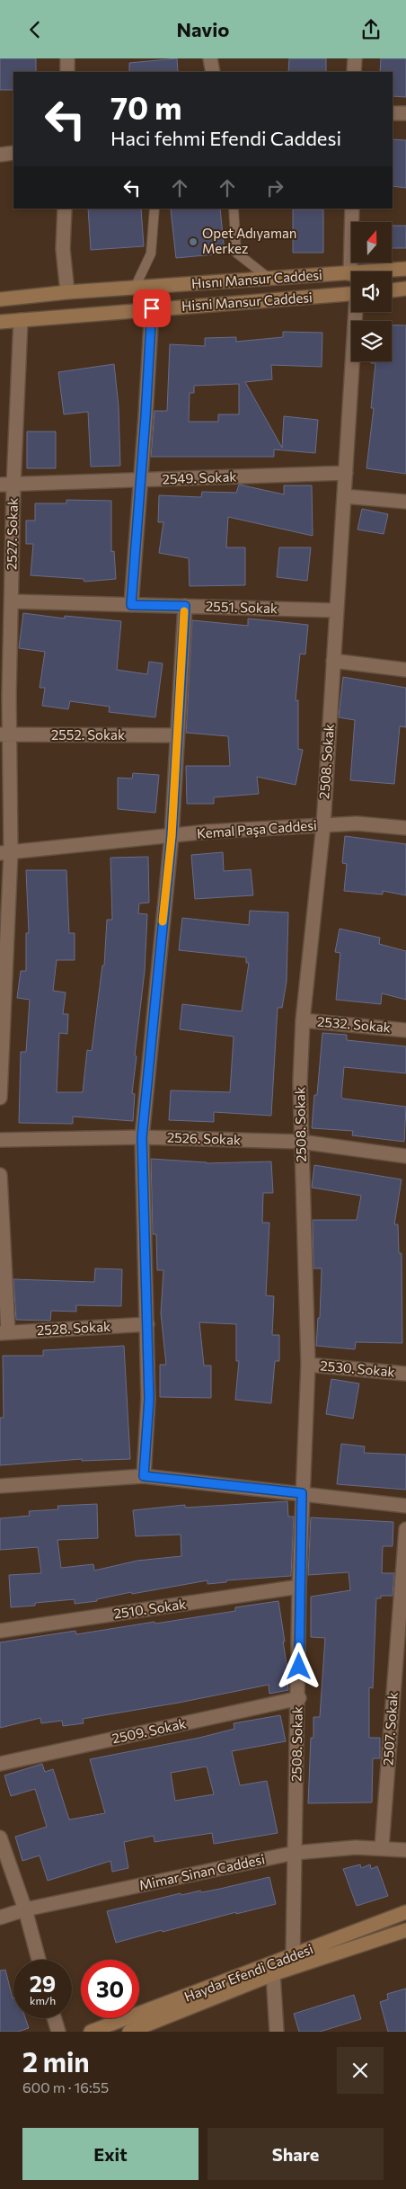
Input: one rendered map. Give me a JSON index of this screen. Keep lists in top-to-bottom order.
{
  "streets": {
    "main road": ["Hısnı Mansur Caddesi", "Hisni Mansur Caddesi", "Haydar Efendi Caddesi"],
    "street": [
      "2549. Sokak",
      "2527. Sokak",
      "2551. Sokak",
      "2552. Sokak",
      "2508. Sokak",
      "Kemal Paşa Caddesi",
      "2532. Sokak",
      "2526. Sokak",
      "2528. Sokak",
      "2530. Sokak",
      "2510. Sokak",
      "2507. Sokak",
      "2509. Sokak",
      "Mimar Sinan Caddesi"
    ]
  },
  "crossings": [
    ["Hisni Mansur Caddesi", "2527. Sokak"],
    ["2549. Sokak", "2527. Sokak"],
    ["2549. Sokak", "2508. Sokak"],
    ["2527. Sokak", "2551. Sokak"],
    ["2527. Sokak", "2552. Sokak"],
    ["2527. Sokak", "Kemal Paşa Caddesi"],
    ["2551. Sokak", "2508. Sokak"],
    ["2508. Sokak", "Kemal Paşa Caddesi"],
    ["2508. Sokak", "2532. Sokak"],
    ["2508. Sokak", "2526. Sokak"],
    ["2508. Sokak", "2530. Sokak"],
    ["2508. Sokak", "2510. Sokak"],
    ["2508. Sokak", "2509. Sokak"],
    ["2508. Sokak", "Mimar Sinan Caddesi"],
    ["2508. Sokak", "Haydar Efendi Caddesi"],
    ["2507. Sokak", "Mimar Sinan Caddesi"]
  ],
  "places": ["Opet Adıyaman Merkez"],
  "north": "top",
  "page": {
    "header": "Navio",
    "turn": ["70 m", "Haci fehmi Efendi Caddesi"],
    "speed": "29 km/h",
    "limit": "30",
    "heading": ["2 min", "600 m · 16:55"],
    "buttons": ["Exit", "Share"]
  }
}
